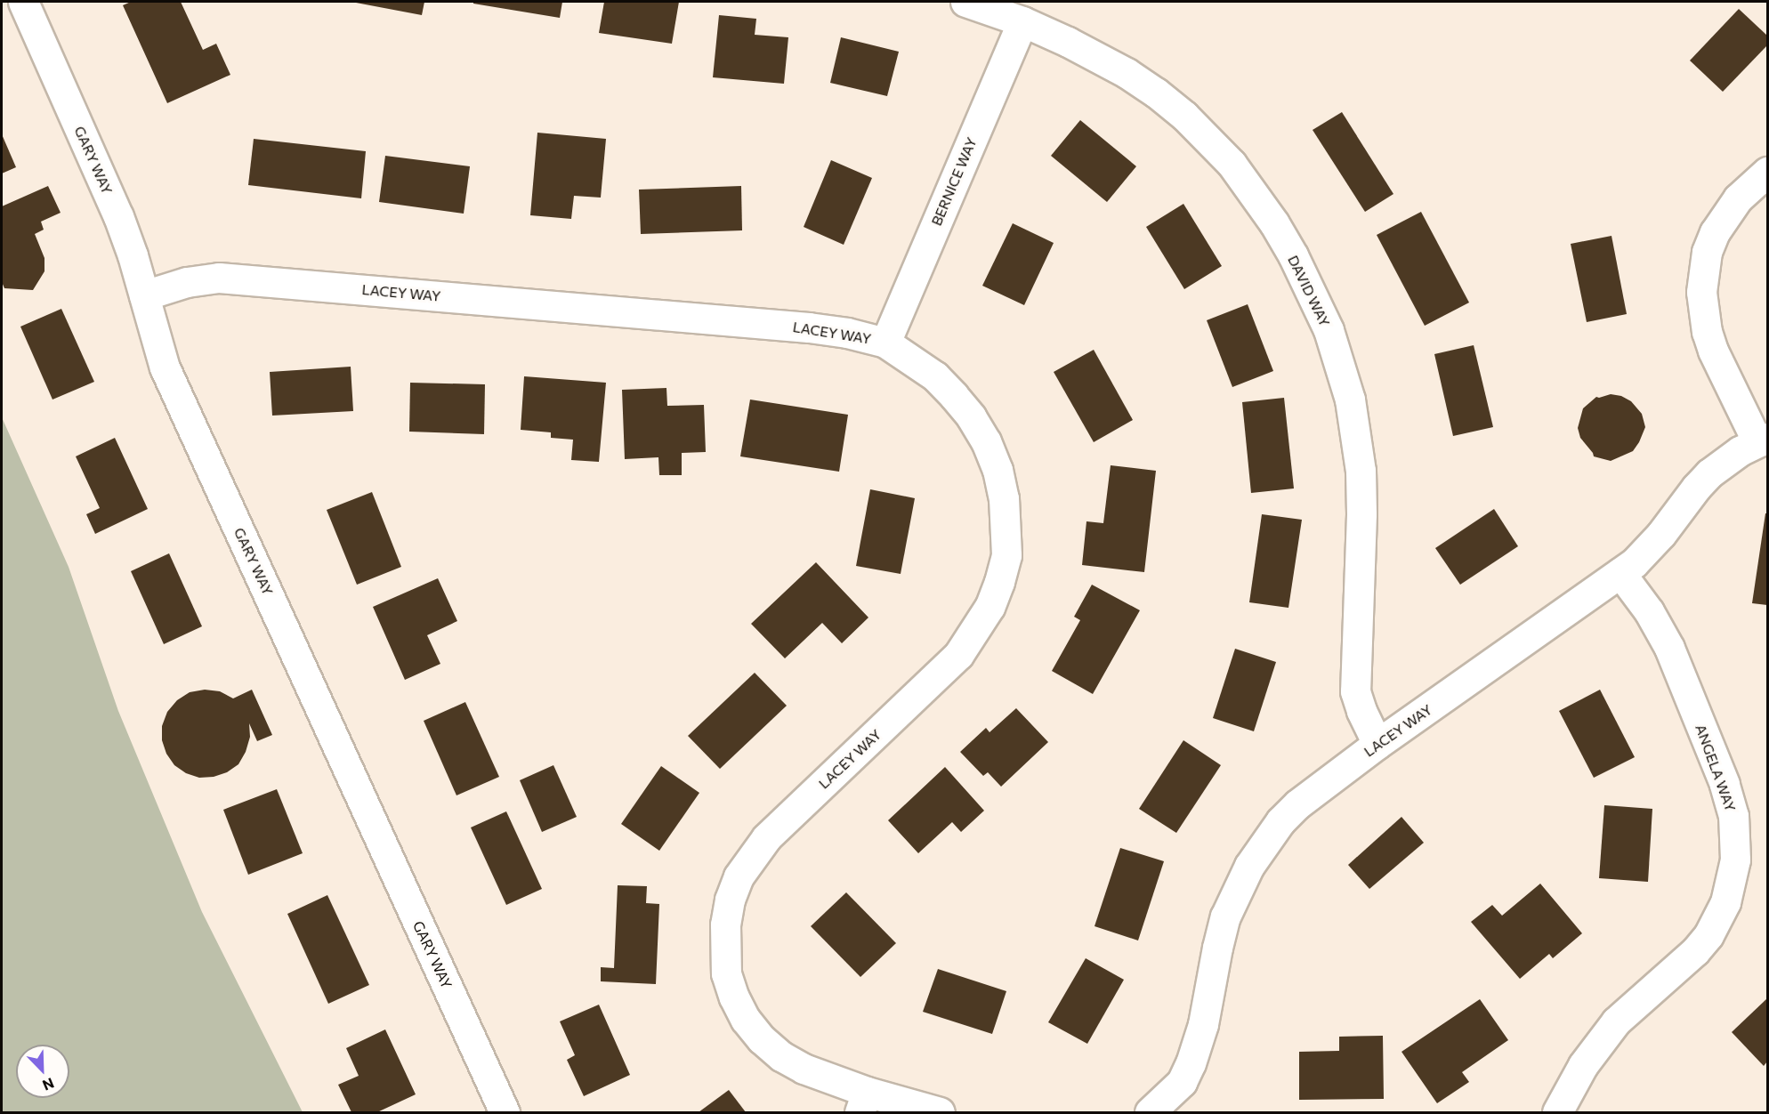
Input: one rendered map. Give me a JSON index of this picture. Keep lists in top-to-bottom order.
{
  "streets": {
    "street": [
      "GARY WAY",
      "BERNICE WAY",
      "DAVID WAY",
      "LACEY WAY",
      "ANGELA WAY"
    ]
  },
  "crossings": [
    ["GARY WAY", "LACEY WAY"],
    ["BERNICE WAY", "DAVID WAY"],
    ["BERNICE WAY", "LACEY WAY"],
    ["DAVID WAY", "LACEY WAY"],
    ["LACEY WAY", "ANGELA WAY"]
  ],
  "north": "bottom right"
}
